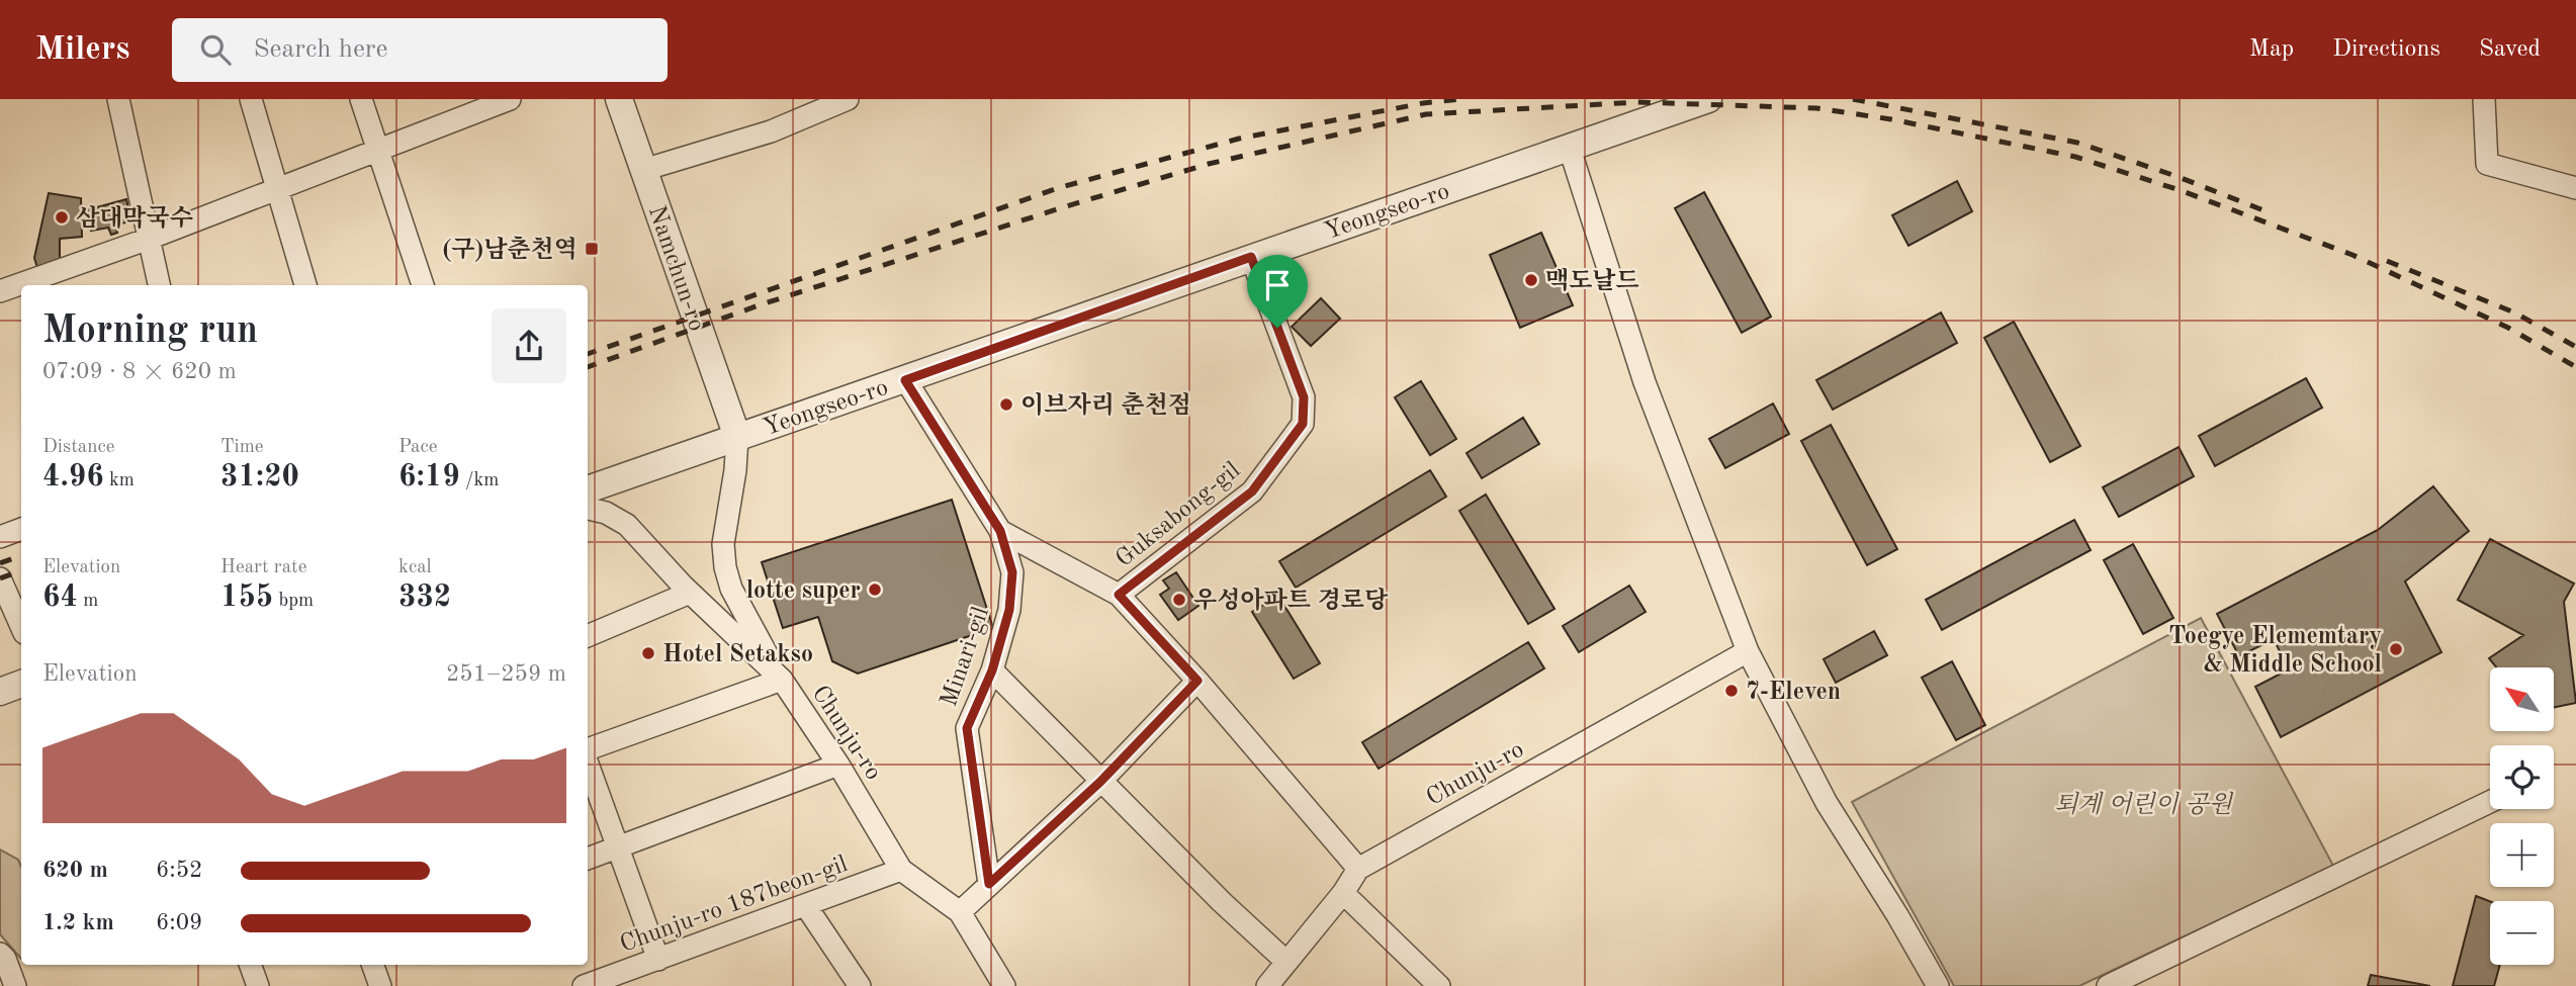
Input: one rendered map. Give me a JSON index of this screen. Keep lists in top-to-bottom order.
{
  "streets": {
    "street": [
      "Yeongseo-ro",
      "Namchun-ro",
      "Guksabong-gil",
      "Minari-gil",
      "Chunju-ro",
      "Chunju-ro 187beon-gil"
    ]
  },
  "crossings": [
    ["Yeongseo-ro", "Namchun-ro"],
    ["Yeongseo-ro", "Guksabong-gil"],
    ["Yeongseo-ro", "Minari-gil"],
    ["Guksabong-gil", "Minari-gil"],
    ["Guksabong-gil", "Chunju-ro"],
    ["Chunju-ro", "Chunju-ro 187beon-gil"]
  ],
  "parks": ["퇴계 어린이 공원"],
  "places": {
    "other": [
      "삼대막국수",
      "맥도날드",
      "이브자리 춘천점",
      "lotte super",
      "우성아파트 경로당",
      "Toegye Elememtary & Middle School",
      "Hotel Setakso",
      "7-Eleven"
    ],
    "transit": ["(구)남춘천역"]
  },
  "north": "top left",
  "page": {
    "header": "Milers",
    "search": "Search here",
    "nav": ["Map", "Directions", "Saved"],
    "heading": ["Morning run", "07:09 · 8 × 620 m"],
    "stats": [
      ["Distance", "4.96 km"],
      ["Time", "31:20"],
      ["Pace", "6:19 /km"],
      ["Elevation", "64 m"],
      ["Heart rate", "155 bpm"],
      ["kcal", "332"]
    ],
    "chart": ["Elevation", "251–259 m"],
    "map_buttons": ["+", "−"],
    "list": [
      {
        "name": "620 m",
        "note": "6:52"
      },
      {
        "name": "1.2 km",
        "note": "6:09"
      }
    ]
  }
}
